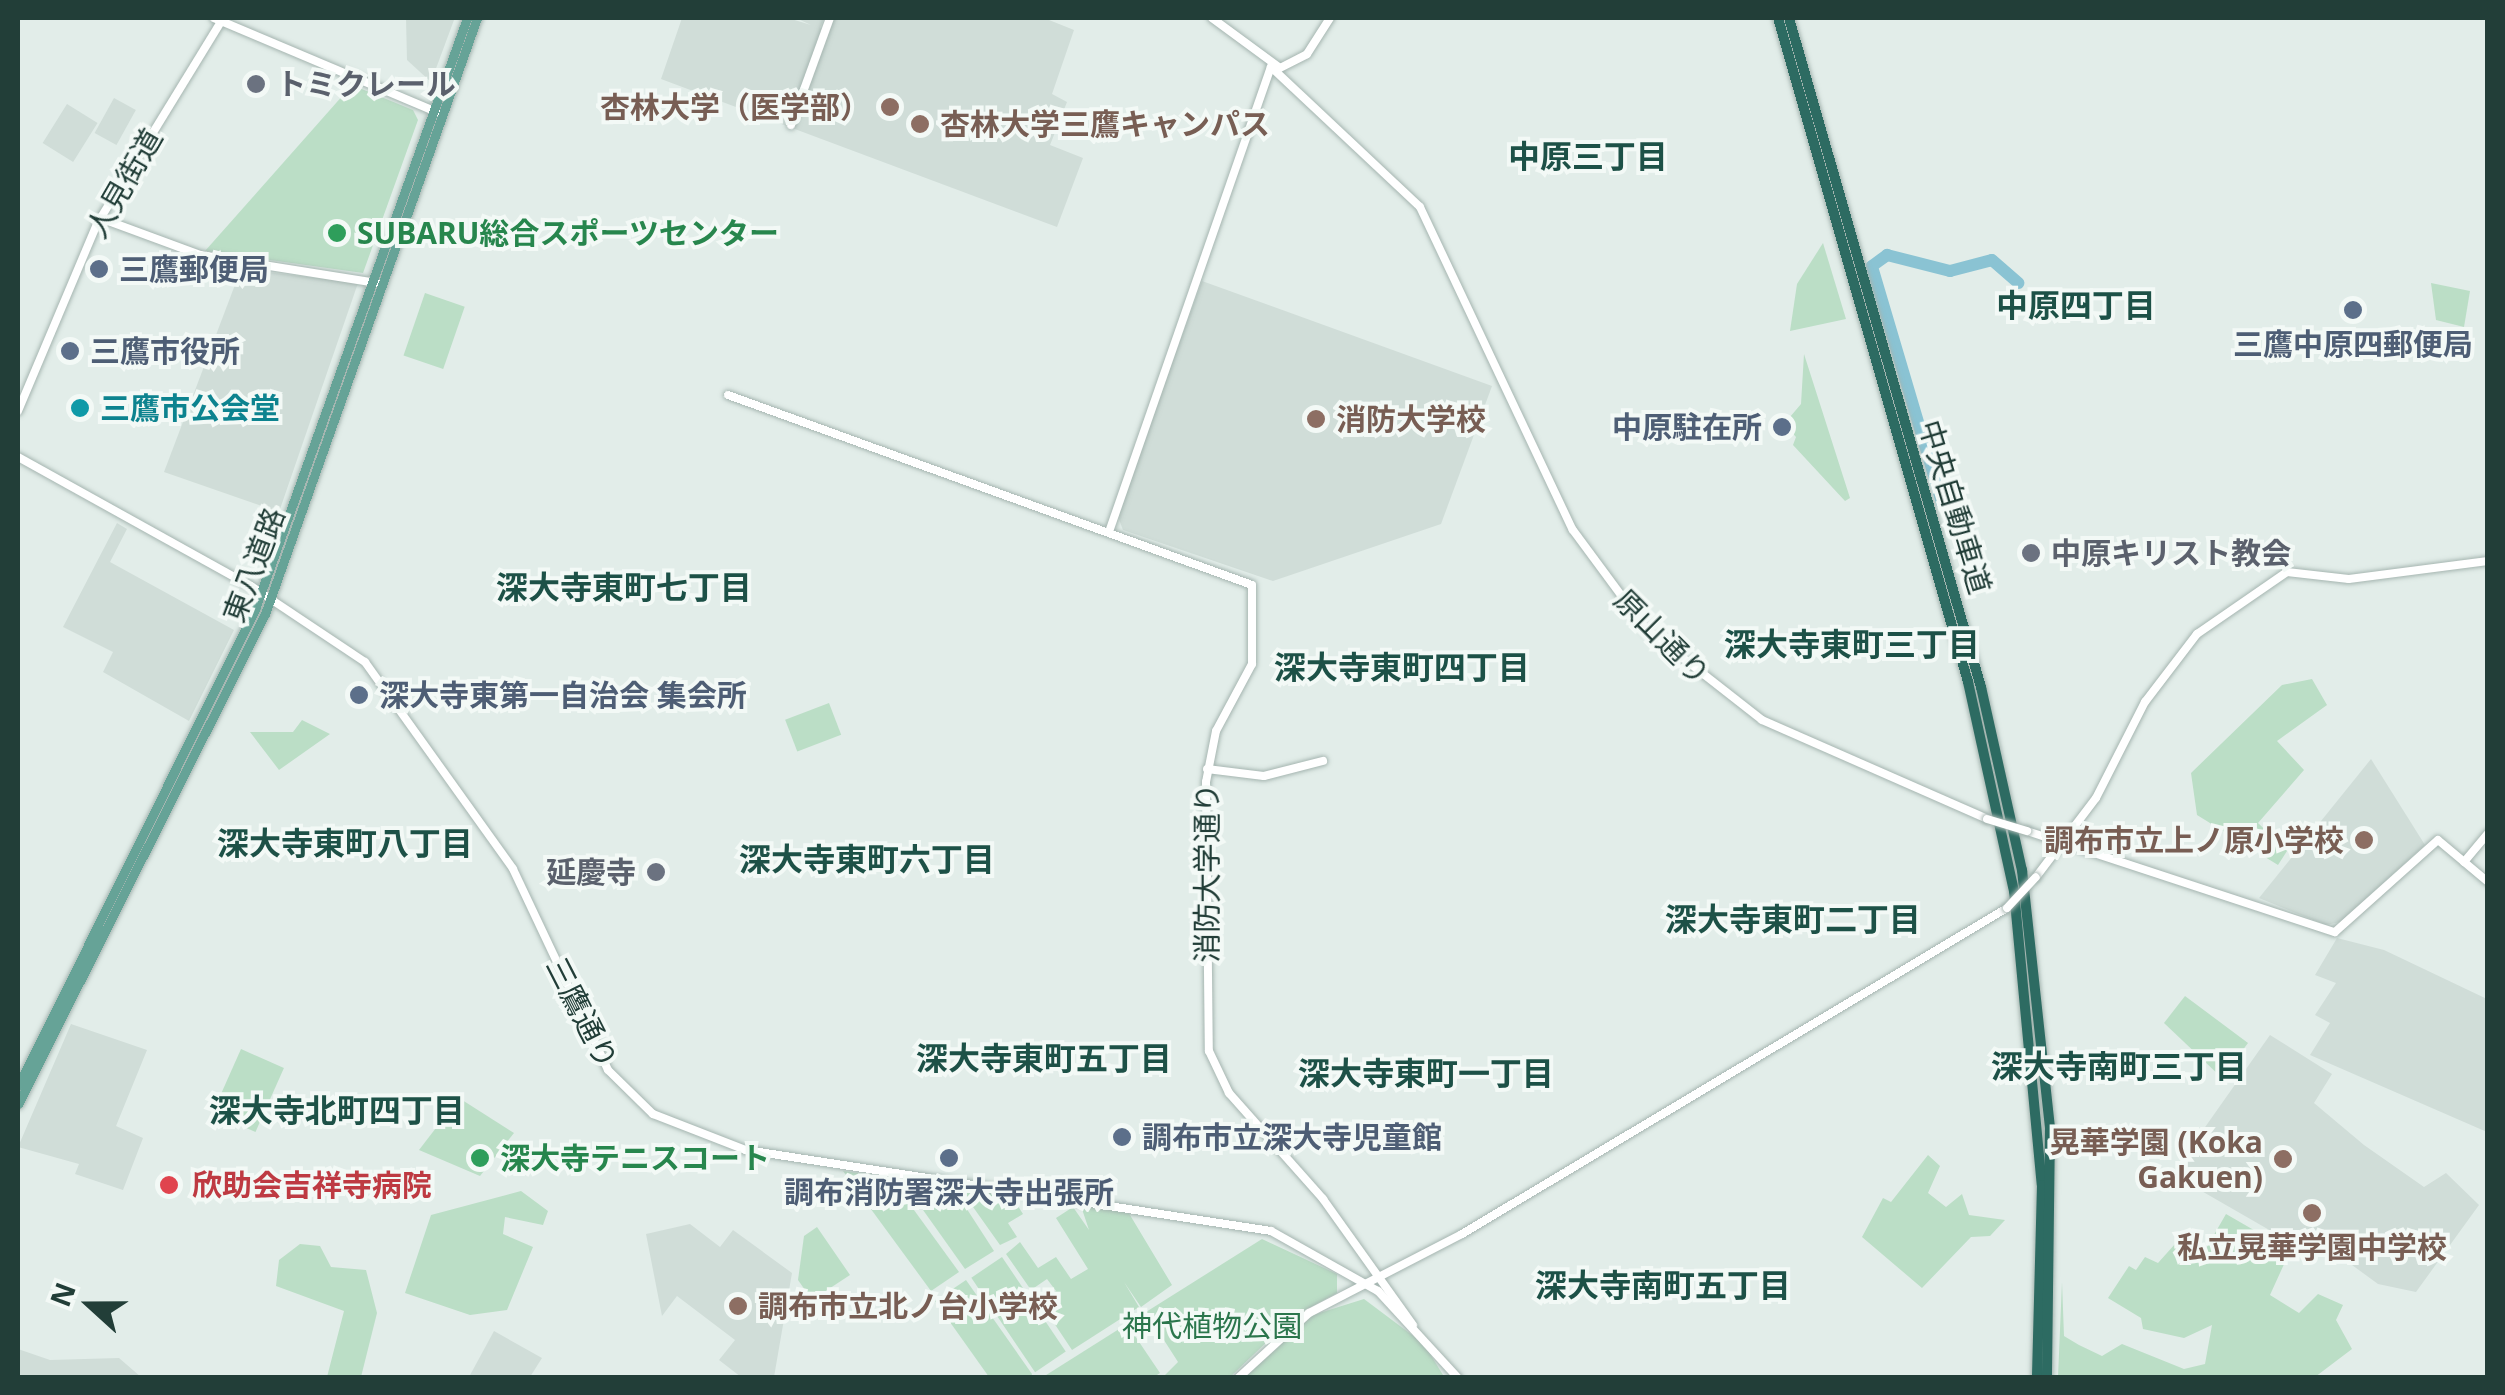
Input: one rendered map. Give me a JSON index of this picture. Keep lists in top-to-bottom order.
{
  "streets": {
    "highway": ["中央自動車道"],
    "main road": ["東八道路"],
    "street": [
      "人見街道",
      "原山通り",
      "消防大学通り",
      "三鷹通り"
    ]
  },
  "crossings": [
    ["東八道路", "三鷹通り"],
    ["消防大学通り", "三鷹通り"]
  ],
  "districts": [
    "中原三丁目",
    "中原四丁目",
    "深大寺東町七丁目",
    "深大寺東町三丁目",
    "深大寺東町四丁目",
    "深大寺東町八丁目",
    "深大寺東町六丁目",
    "深大寺東町二丁目",
    "深大寺東町五丁目",
    "深大寺南町三丁目",
    "深大寺東町一丁目",
    "深大寺北町四丁目",
    "深大寺南町五丁目"
  ],
  "parks": ["神代植物公園"],
  "places": [
    "トミクレール",
    "杏林大学（医学部）",
    "杏林大学三鷹キャンパス",
    "SUBARU総合スポーツセンター",
    "三鷹郵便局",
    "三鷹中原四郵便局",
    "三鷹市役所",
    "三鷹市公会堂",
    "消防大学校",
    "中原駐在所",
    "中原キリスト教会",
    "深大寺東第一自治会 集会所",
    "調布市立上ノ原小学校",
    "延慶寺",
    "調布市立深大寺児童館",
    "深大寺テニスコート",
    "調布消防署深大寺出張所",
    "晃華学園 (Koka Gakuen)",
    "欣助会吉祥寺病院",
    "私立晃華学園中学校",
    "調布市立北ノ台小学校"
  ],
  "north": "left"
}
